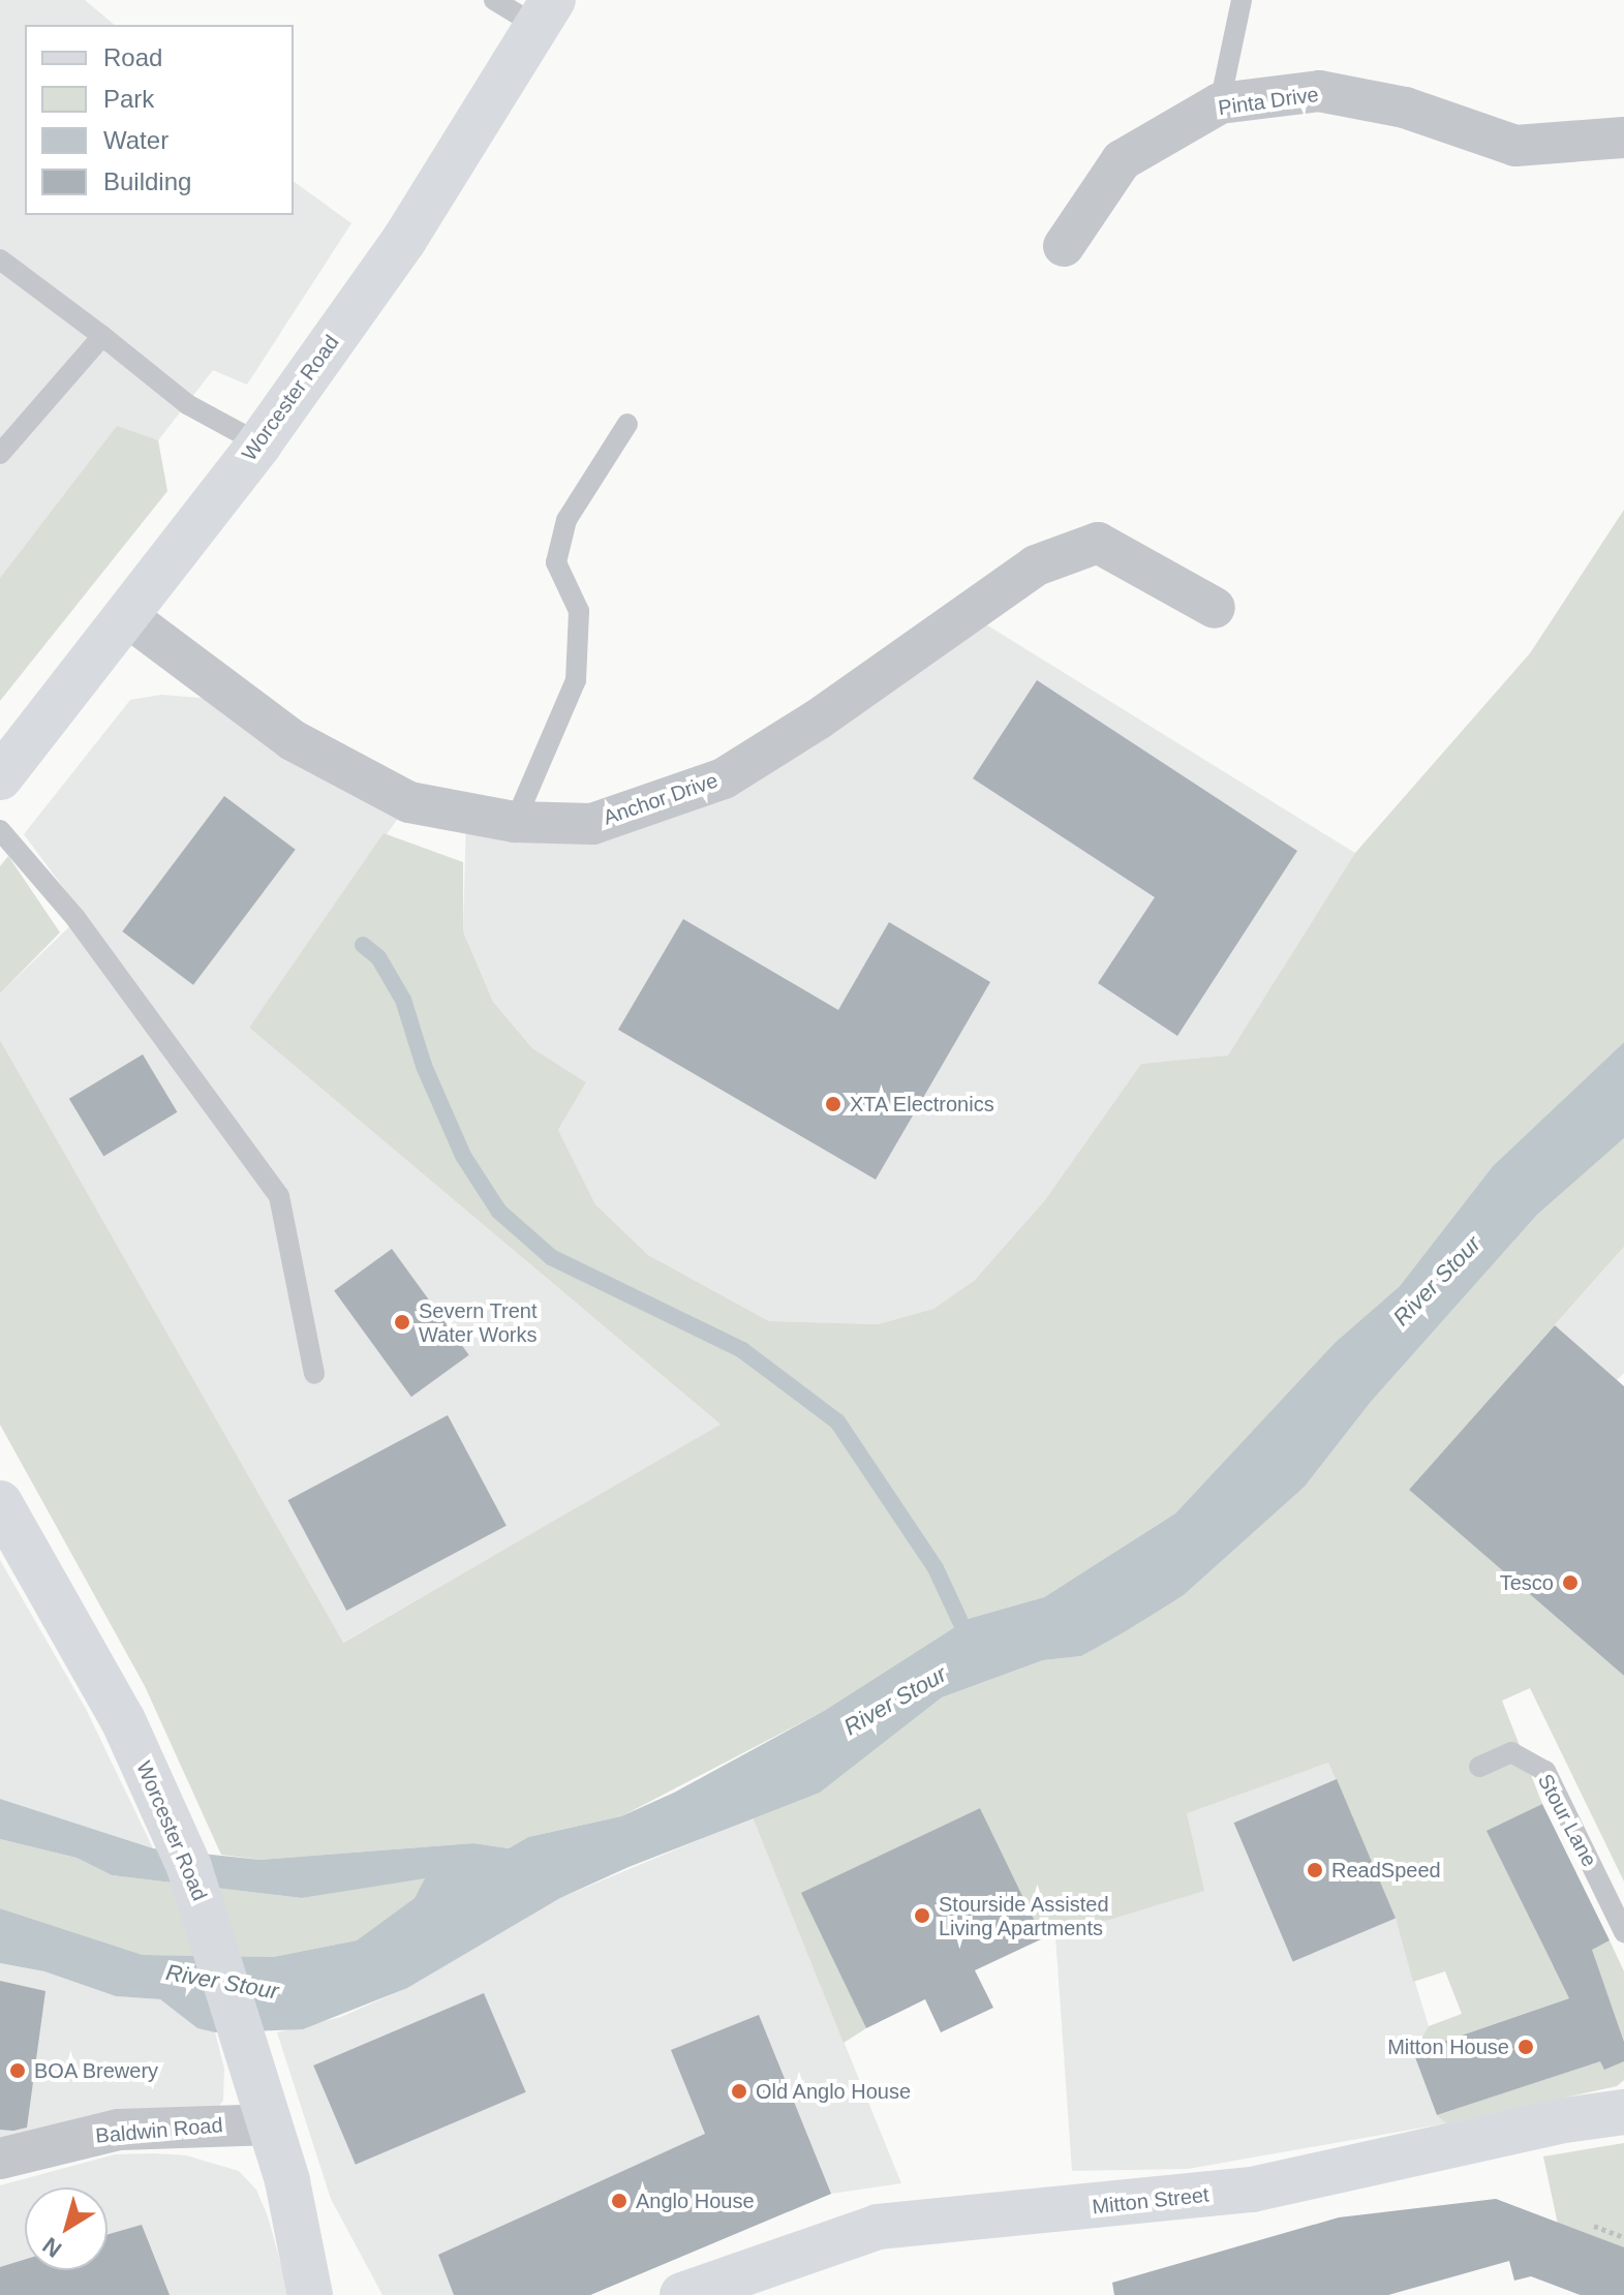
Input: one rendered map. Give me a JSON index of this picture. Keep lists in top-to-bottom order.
{
  "streets": {
    "main road": ["Worcester Road", "Mitton Street"],
    "street": ["Pinta Drive", "Anchor Drive", "Baldwin Road"],
    "lane": ["Stour Lane"]
  },
  "crossings": [
    ["Worcester Road", "Anchor Drive"],
    ["Worcester Road", "Baldwin Road"]
  ],
  "water": ["River Stour"],
  "places": [
    "XTA Electronics",
    "Severn Trent Water Works",
    "Tesco",
    "ReadSpeed",
    "Stourside Assisted Living Apartments",
    "Mitton House",
    "BOA Brewery",
    "Old Anglo House",
    "Anglo House"
  ],
  "legend": [
    "Road",
    "Park",
    "Water",
    "Building"
  ],
  "north": "bottom left"
}
